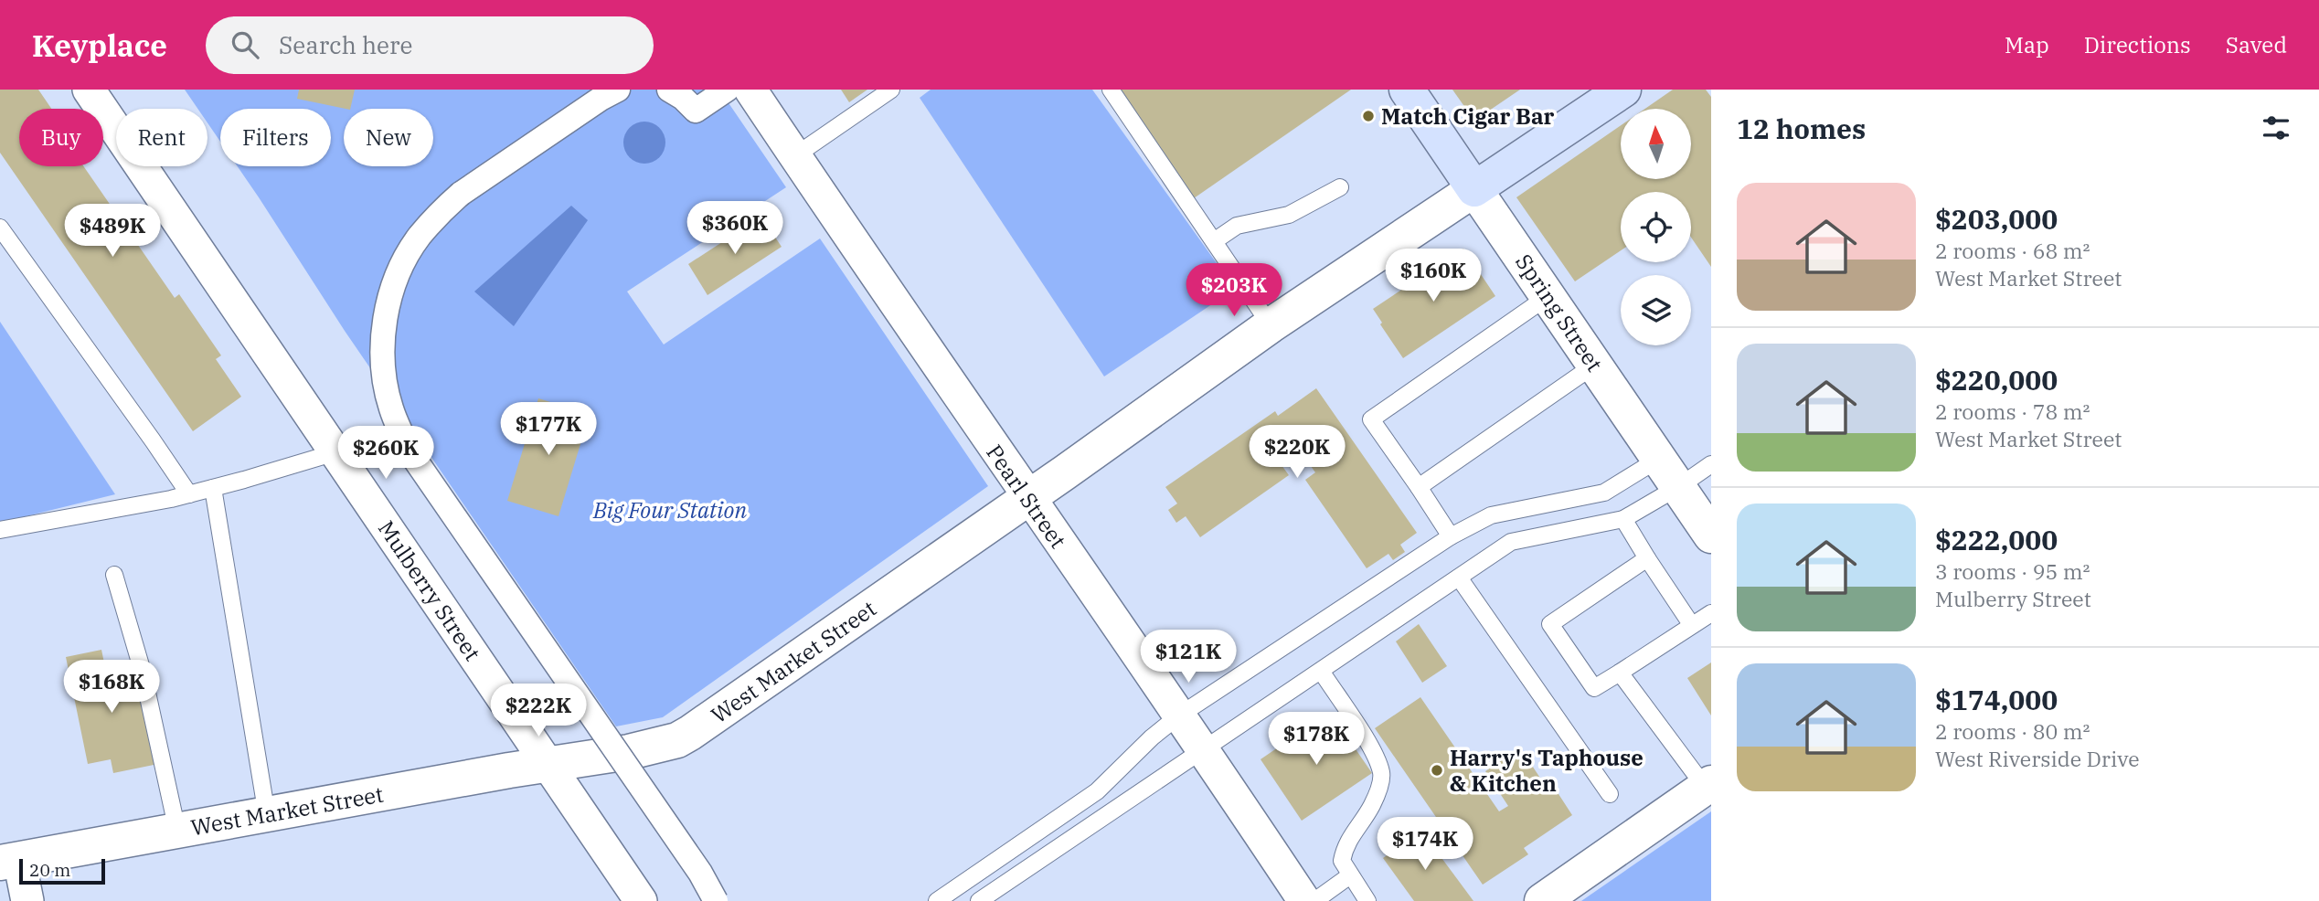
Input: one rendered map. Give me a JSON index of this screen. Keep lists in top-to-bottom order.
{
  "streets": {
    "main road": ["Spring Street"],
    "street": ["Pearl Street", "Mulberry Street", "West Market Street"]
  },
  "crossings": [
    ["Spring Street", "West Market Street"],
    ["Pearl Street", "West Market Street"],
    ["Mulberry Street", "West Market Street"]
  ],
  "parks": ["Big Four Station"],
  "places": ["Match Cigar Bar", "Harry's Taphouse & Kitchen"],
  "scale_bar": "20 m",
  "north": "top",
  "page": {
    "header": "Keyplace",
    "search": "Search here",
    "nav": ["Map", "Directions", "Saved"],
    "heading": "12 homes",
    "chip": [
      "Buy",
      "Rent",
      "Filters",
      "New"
    ],
    "list": [
      {
        "name": "$203,000",
        "note": "2 rooms · 68 m² · West Market Street"
      },
      {
        "name": "$220,000",
        "note": "2 rooms · 78 m² · West Market Street"
      },
      {
        "name": "$222,000",
        "note": "3 rooms · 95 m² · Mulberry Street"
      },
      {
        "name": "$174,000",
        "note": "2 rooms · 80 m² · West Riverside Drive"
      }
    ],
    "price": [
      "$360K",
      "$489K",
      "$160K",
      "$203K",
      "$177K",
      "$220K",
      "$260K",
      "$121K",
      "$168K",
      "$222K",
      "$178K",
      "$174K"
    ],
    "scale": "20 m"
  }
}
